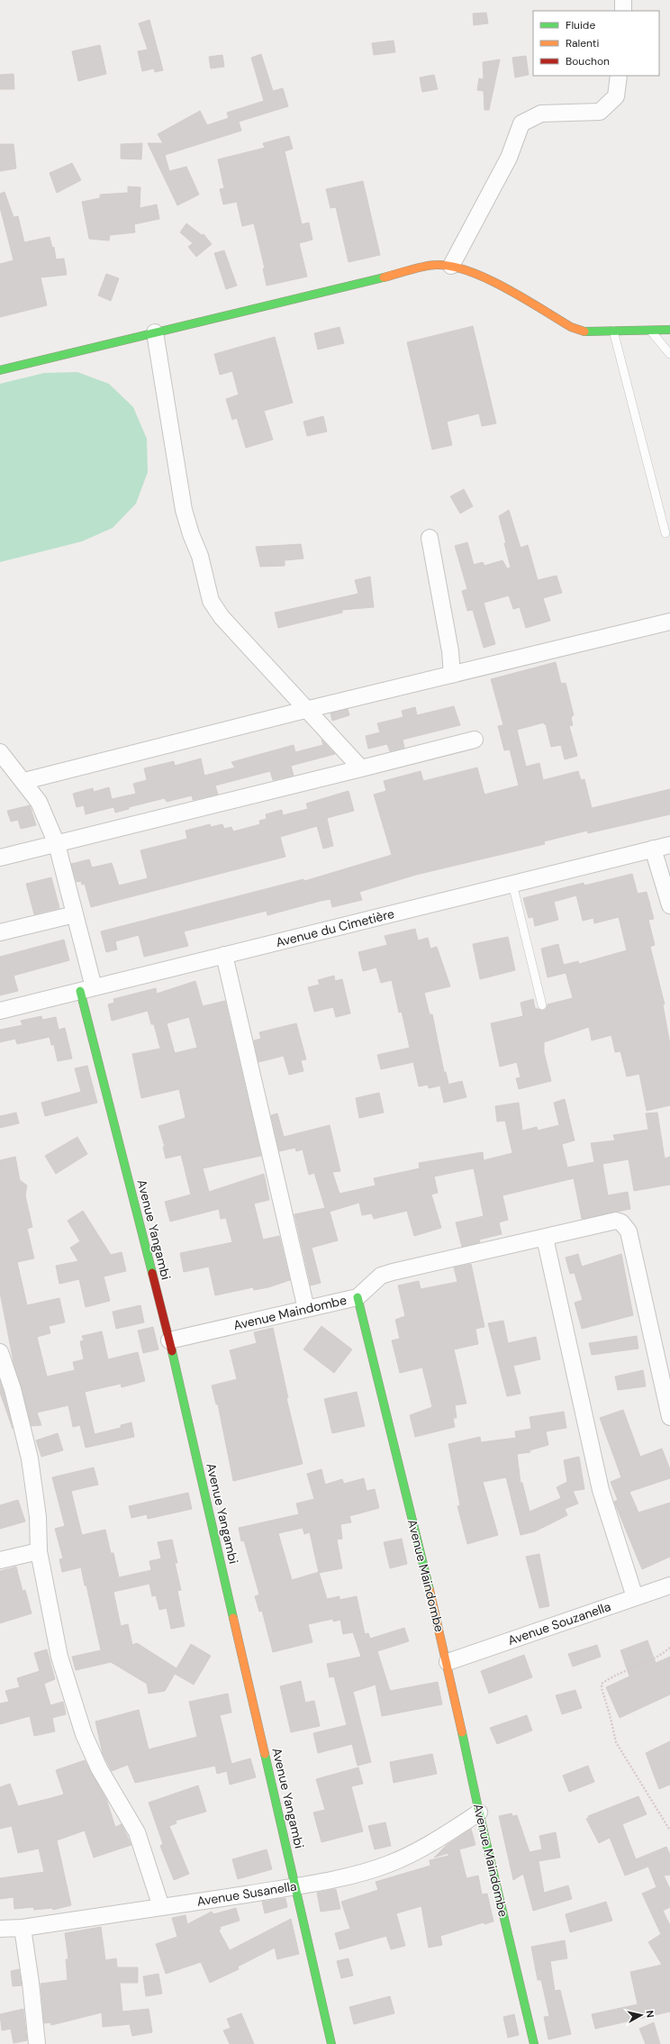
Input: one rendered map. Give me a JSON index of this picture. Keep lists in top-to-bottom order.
{
  "streets": {
    "street": [
      "Avenue du Cimetière",
      "Avenue Yangambi",
      "Avenue Maindombe",
      "Avenue Souzanella",
      "Avenue Susanella"
    ]
  },
  "crossings": [
    ["Avenue du Cimetière", "Avenue Yangambi"],
    ["Avenue Yangambi", "Avenue Maindombe"],
    ["Avenue Yangambi", "Avenue Susanella"],
    ["Avenue Maindombe", "Avenue Souzanella"],
    ["Avenue Maindombe", "Avenue Susanella"]
  ],
  "legend": ["Fluide", "Ralenti", "Bouchon"],
  "north": "right"
}
